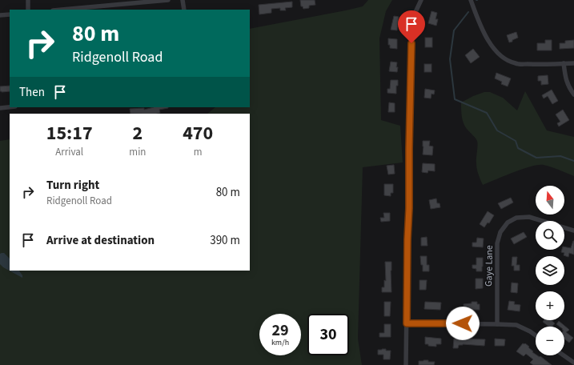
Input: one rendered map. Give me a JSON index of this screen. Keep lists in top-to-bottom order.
{
  "streets": {
    "street": ["Gaye Lane"]
  },
  "north": "top",
  "page": {
    "turn": ["80 m", "Ridgenoll Road"],
    "then": "Then",
    "eta": [
      "15:17",
      "Arrival",
      "2",
      "min",
      "470",
      "m"
    ],
    "list": [
      {
        "name": "Turn right",
        "note": "Ridgenoll Road",
        "value": "80 m"
      },
      {
        "name": "Arrive at destination",
        "value": "390 m"
      }
    ],
    "map_buttons": ["+", "−"],
    "speed": "29 km/h",
    "limit": "30"
  }
}
